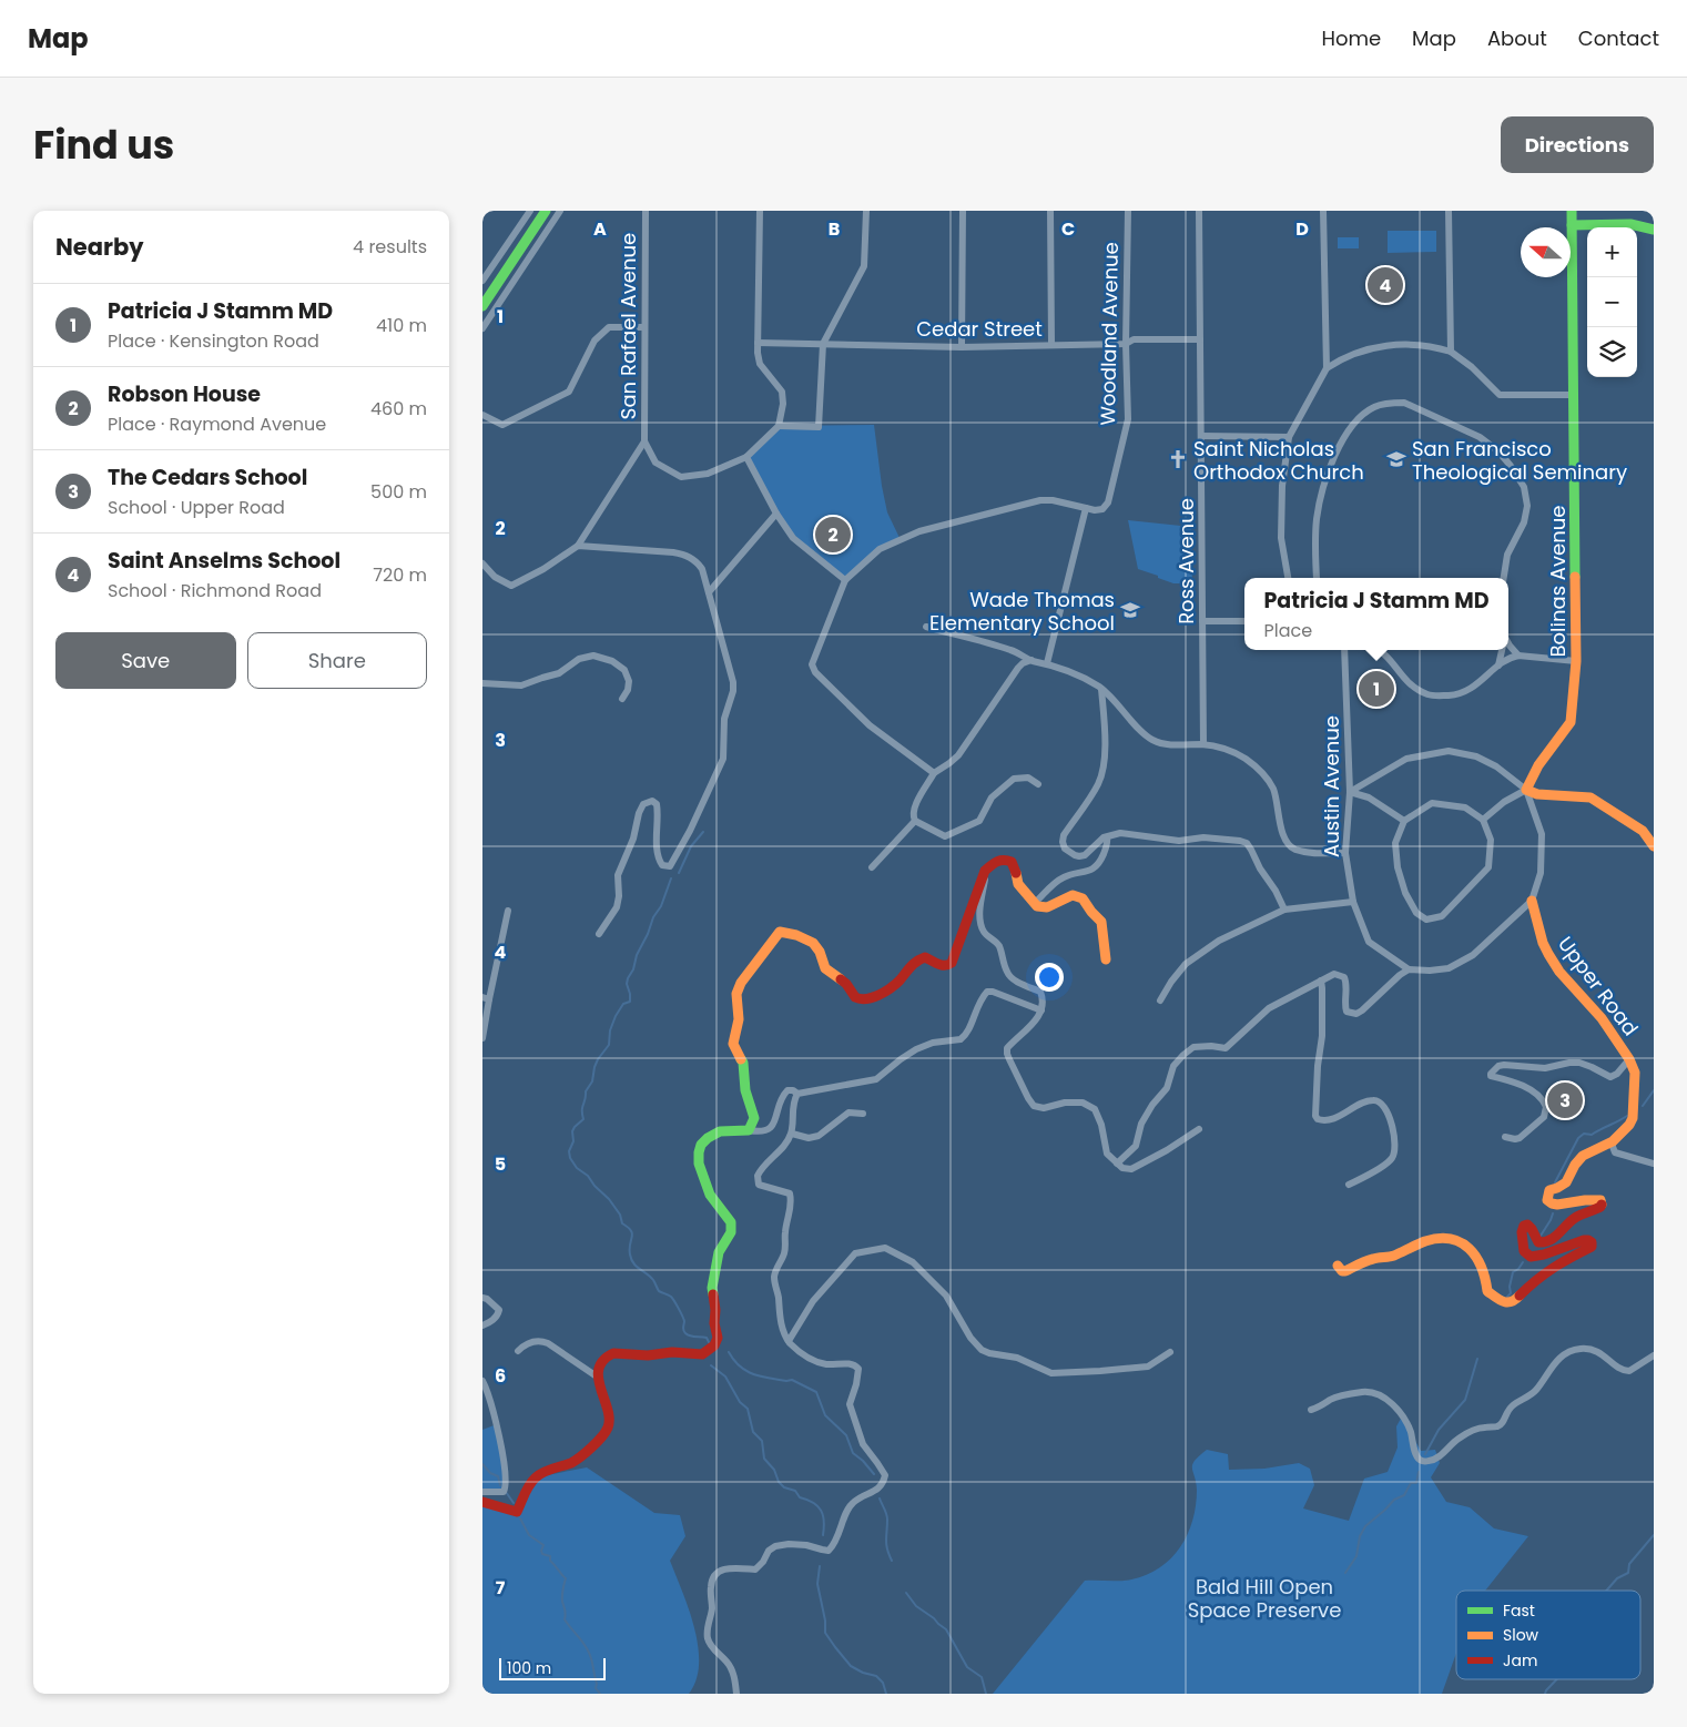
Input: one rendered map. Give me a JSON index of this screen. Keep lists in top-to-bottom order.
{
  "streets": {
    "street": [
      "San Rafael Avenue",
      "Cedar Street",
      "Woodland Avenue",
      "Ross Avenue",
      "Bolinas Avenue",
      "Austin Avenue",
      "Upper Road"
    ]
  },
  "crossings": [
    ["Cedar Street", "Woodland Avenue"],
    ["Cedar Street", "Ross Avenue"]
  ],
  "parks": ["Bald Hill Open Space Preserve"],
  "places": {
    "church": ["Saint Nicholas Orthodox Church"],
    "school or university": ["San Francisco Theological Seminary", "Wade Thomas Elementary School"]
  },
  "legend": ["Fast", "Slow", "Jam"],
  "scale_bar": "100 m",
  "north": "left",
  "page": {
    "header": "Map",
    "nav": [
      "Home",
      "Map",
      "About",
      "Contact"
    ],
    "title": "Find us",
    "buttons": [
      "Directions",
      ["Save", "Share"]
    ],
    "heading": ["Nearby", "4 results"],
    "map_buttons": ["+", "−"],
    "pins": [
      "4",
      "2",
      "1",
      "3"
    ],
    "list": [
      {
        "mark": "1",
        "name": "Patricia J Stamm MD",
        "note": "Place · Kensington Road",
        "value": "410 m"
      },
      {
        "mark": "2",
        "name": "Robson House",
        "note": "Place · Raymond Avenue",
        "value": "460 m"
      },
      {
        "mark": "3",
        "name": "The Cedars School",
        "note": "School · Upper Road",
        "value": "500 m"
      },
      {
        "mark": "4",
        "name": "Saint Anselms School",
        "note": "School · Richmond Road",
        "value": "720 m"
      }
    ],
    "popup": ["Patricia J Stamm MD", "Place"],
    "scale": "100 m"
  },
  "grid": {
    "columns": [
      "A",
      "B",
      "C",
      "D"
    ],
    "rows": [
      "1",
      "2",
      "3",
      "4",
      "5",
      "6",
      "7"
    ]
  }
}
